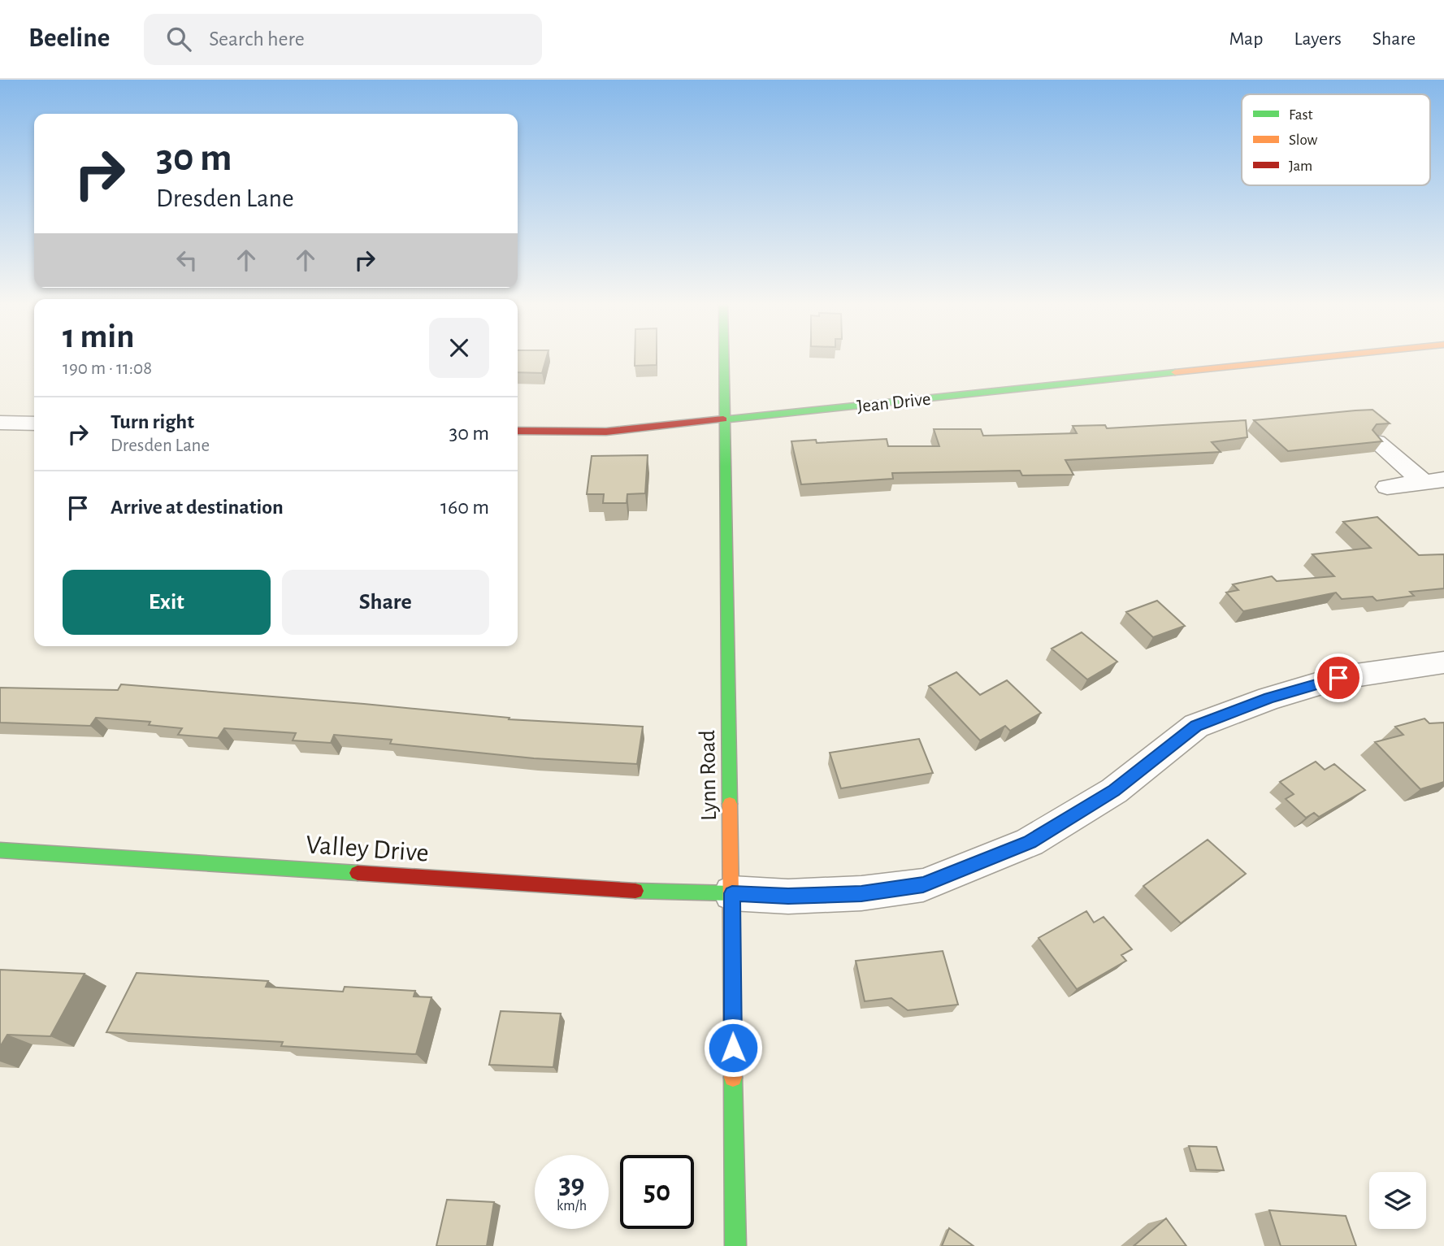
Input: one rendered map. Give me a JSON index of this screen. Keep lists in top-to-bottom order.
{
  "streets": {
    "street": ["Jean Drive", "Lynn Road", "Valley Drive"]
  },
  "crossings": [
    ["Jean Drive", "Lynn Road"],
    ["Lynn Road", "Valley Drive"]
  ],
  "legend": ["Fast", "Slow", "Jam"],
  "page": {
    "header": "Beeline",
    "search": "Search here",
    "nav": ["Map", "Layers", "Share"],
    "turn": ["30 m", "Dresden Lane"],
    "heading": ["1 min", "190 m · 11:08"],
    "list": [
      {
        "name": "Turn right",
        "note": "Dresden Lane",
        "value": "30 m"
      },
      {
        "name": "Arrive at destination",
        "value": "160 m"
      }
    ],
    "buttons": ["Exit", "Share"],
    "speed": "39 km/h",
    "limit": "50"
  }
}
